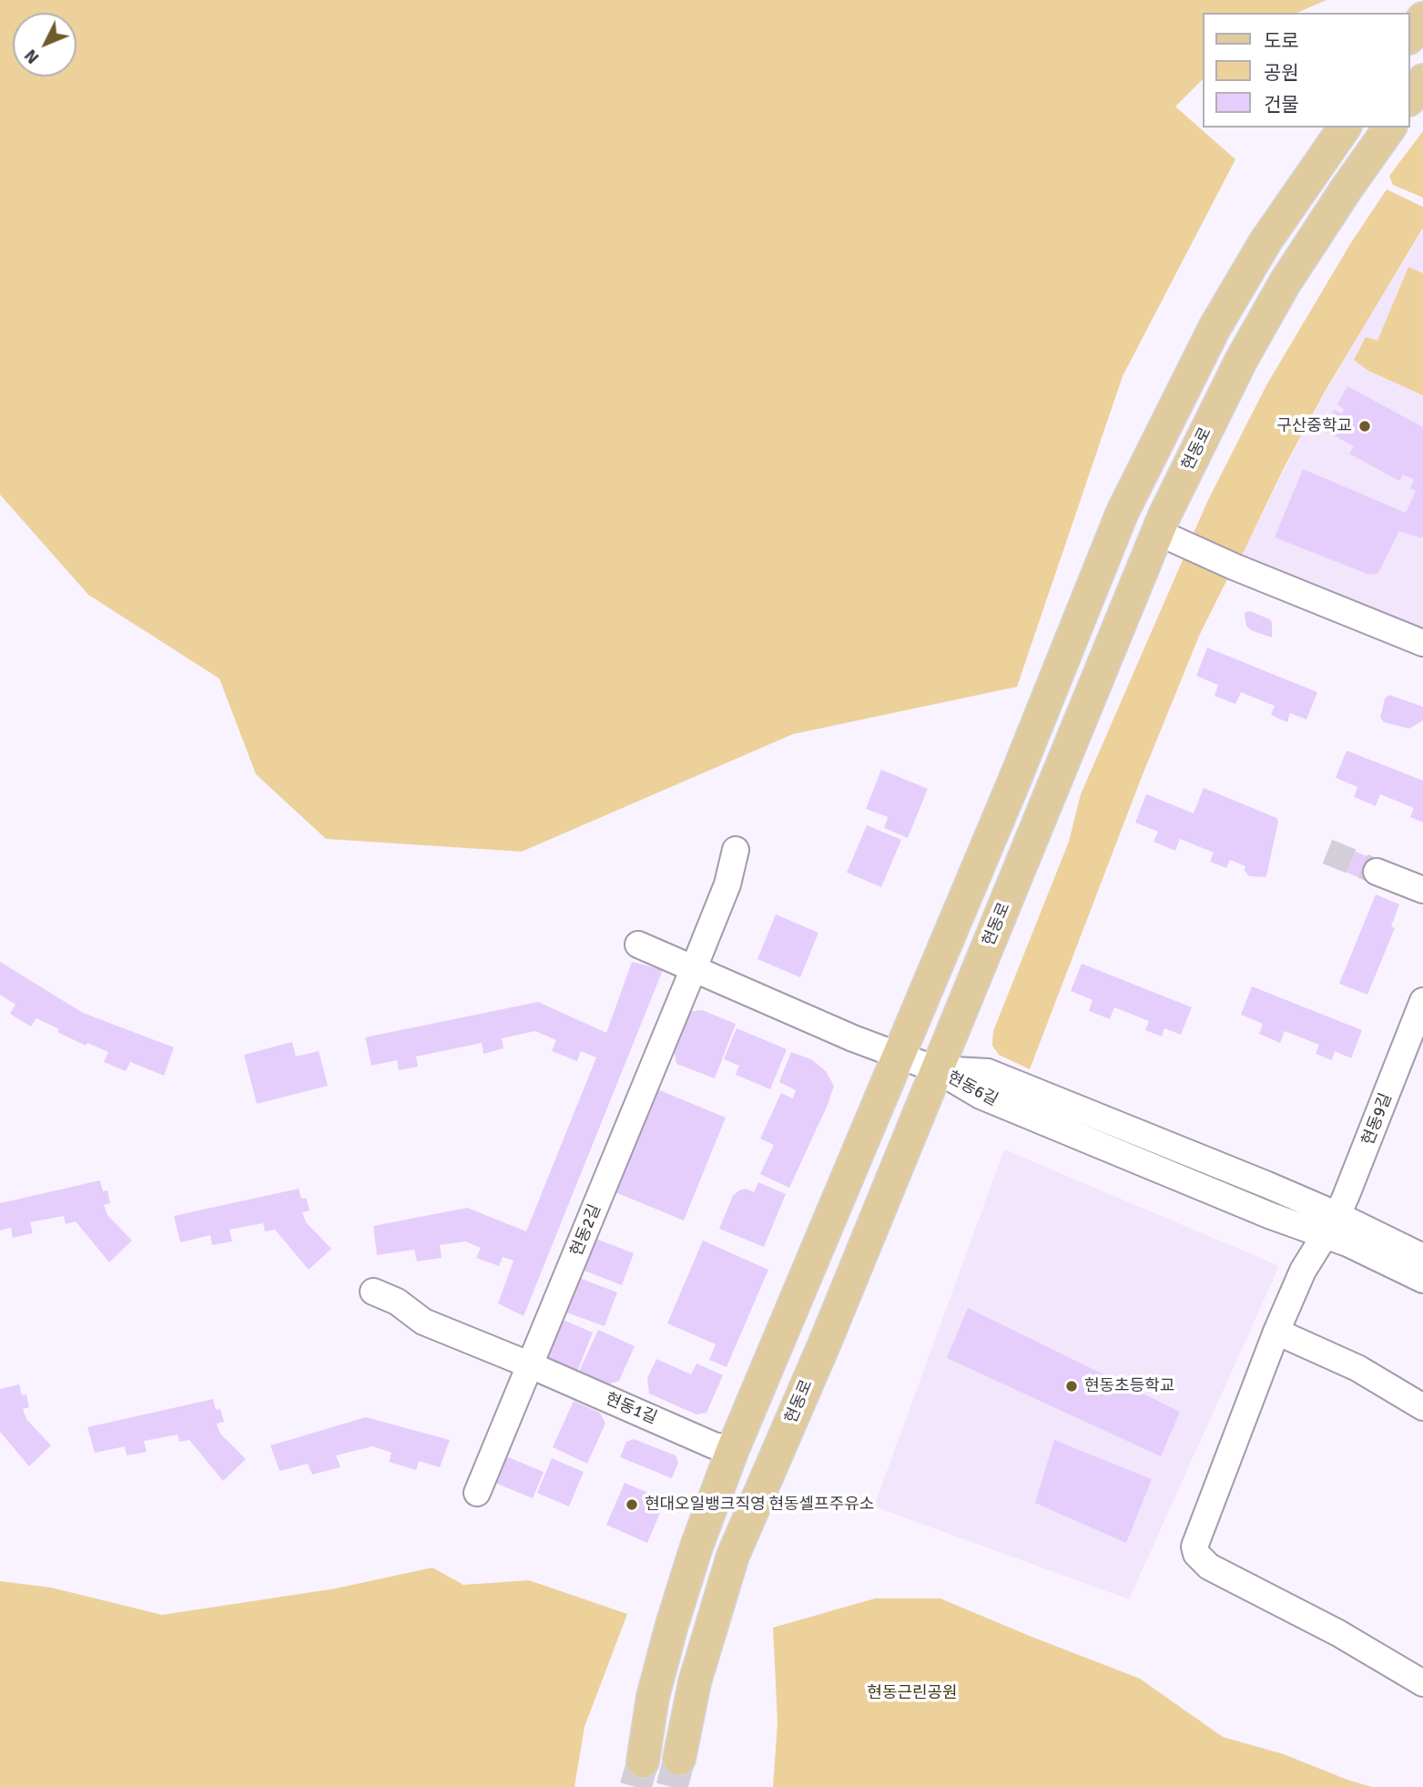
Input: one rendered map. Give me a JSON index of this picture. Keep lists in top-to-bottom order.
{
  "streets": {
    "main road": ["현동로"],
    "street": [
      "현동6길",
      "현동9길",
      "현동2길",
      "현동1길"
    ]
  },
  "crossings": [
    ["현동로", "현동6길"],
    ["현동6길", "현동9길"],
    ["현동2길", "현동1길"]
  ],
  "parks": ["현동근린공원"],
  "places": ["구산중학교", "현동초등학교", "현대오일뱅크직영 현동셀프주유소"],
  "legend": ["도로", "공원", "건물"],
  "north": "bottom left"
}
